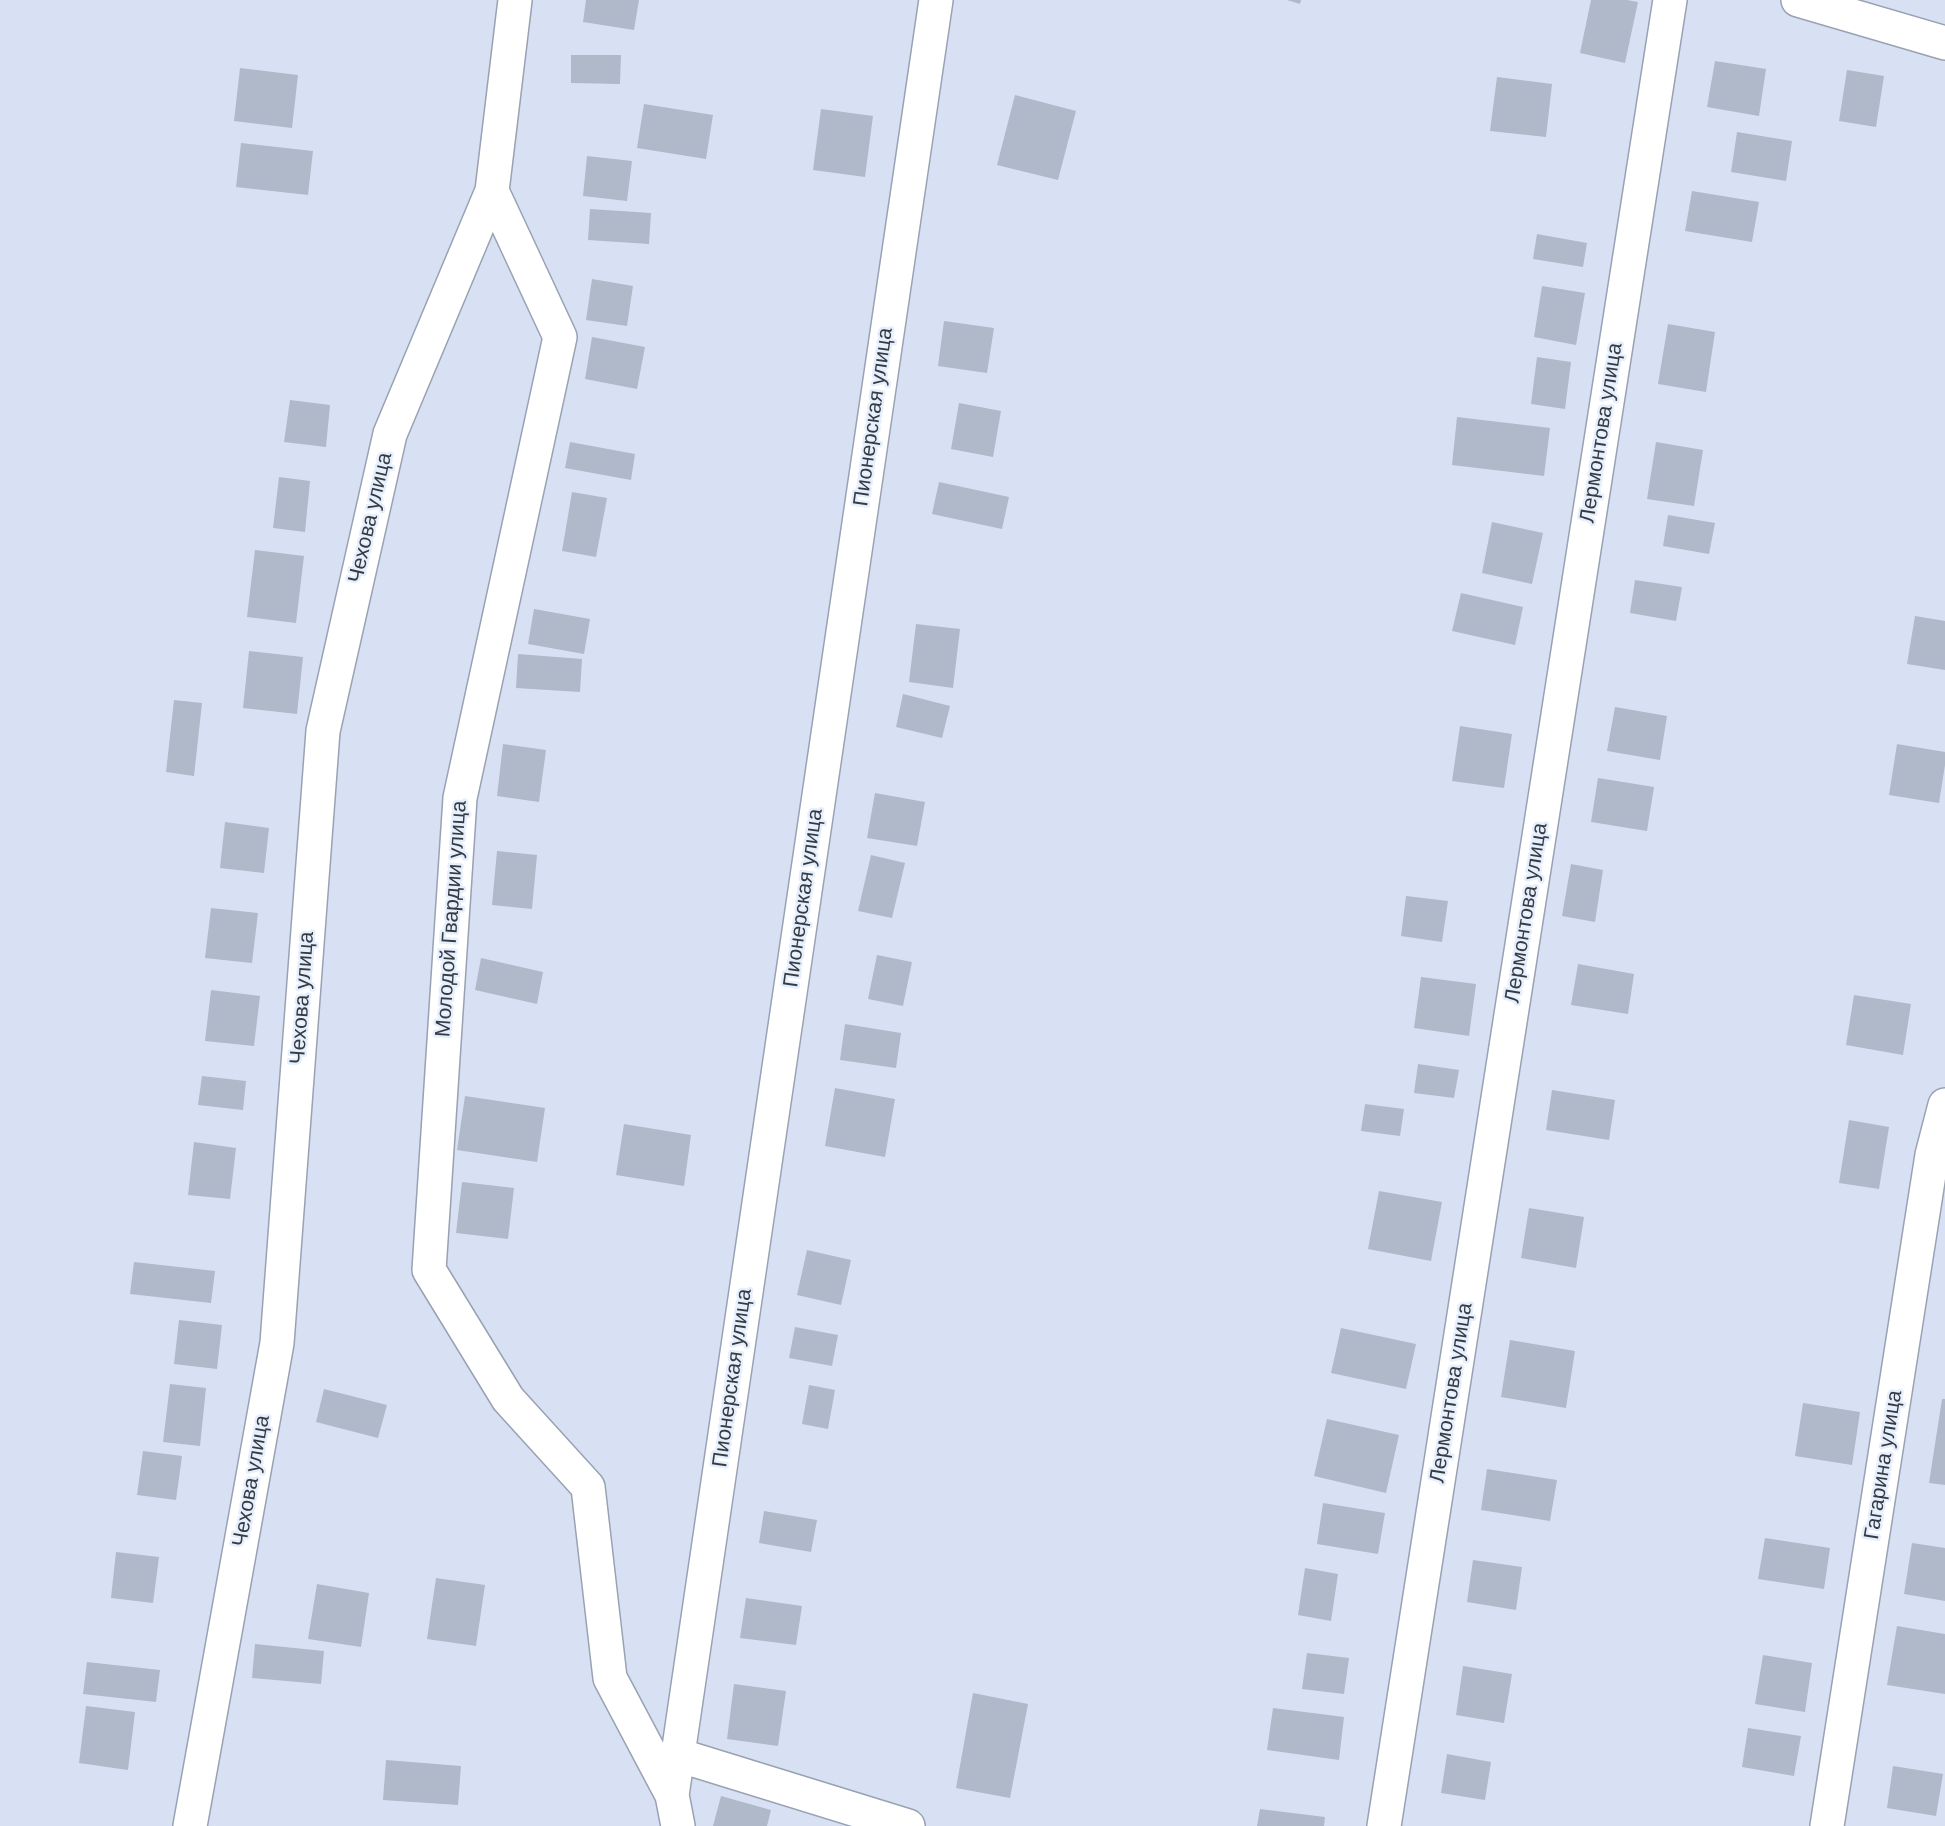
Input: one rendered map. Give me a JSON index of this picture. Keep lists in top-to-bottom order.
{
  "streets": {
    "street": [
      "Пионерская улица",
      "Лермонтова улица",
      "Чехова улица",
      "Молодой Гвардии улица",
      "Гагарина улица"
    ]
  },
  "crossings": [
    ["Пионерская улица", "Молодой Гвардии улица"],
    ["Чехова улица", "Молодой Гвардии улица"]
  ]
}
